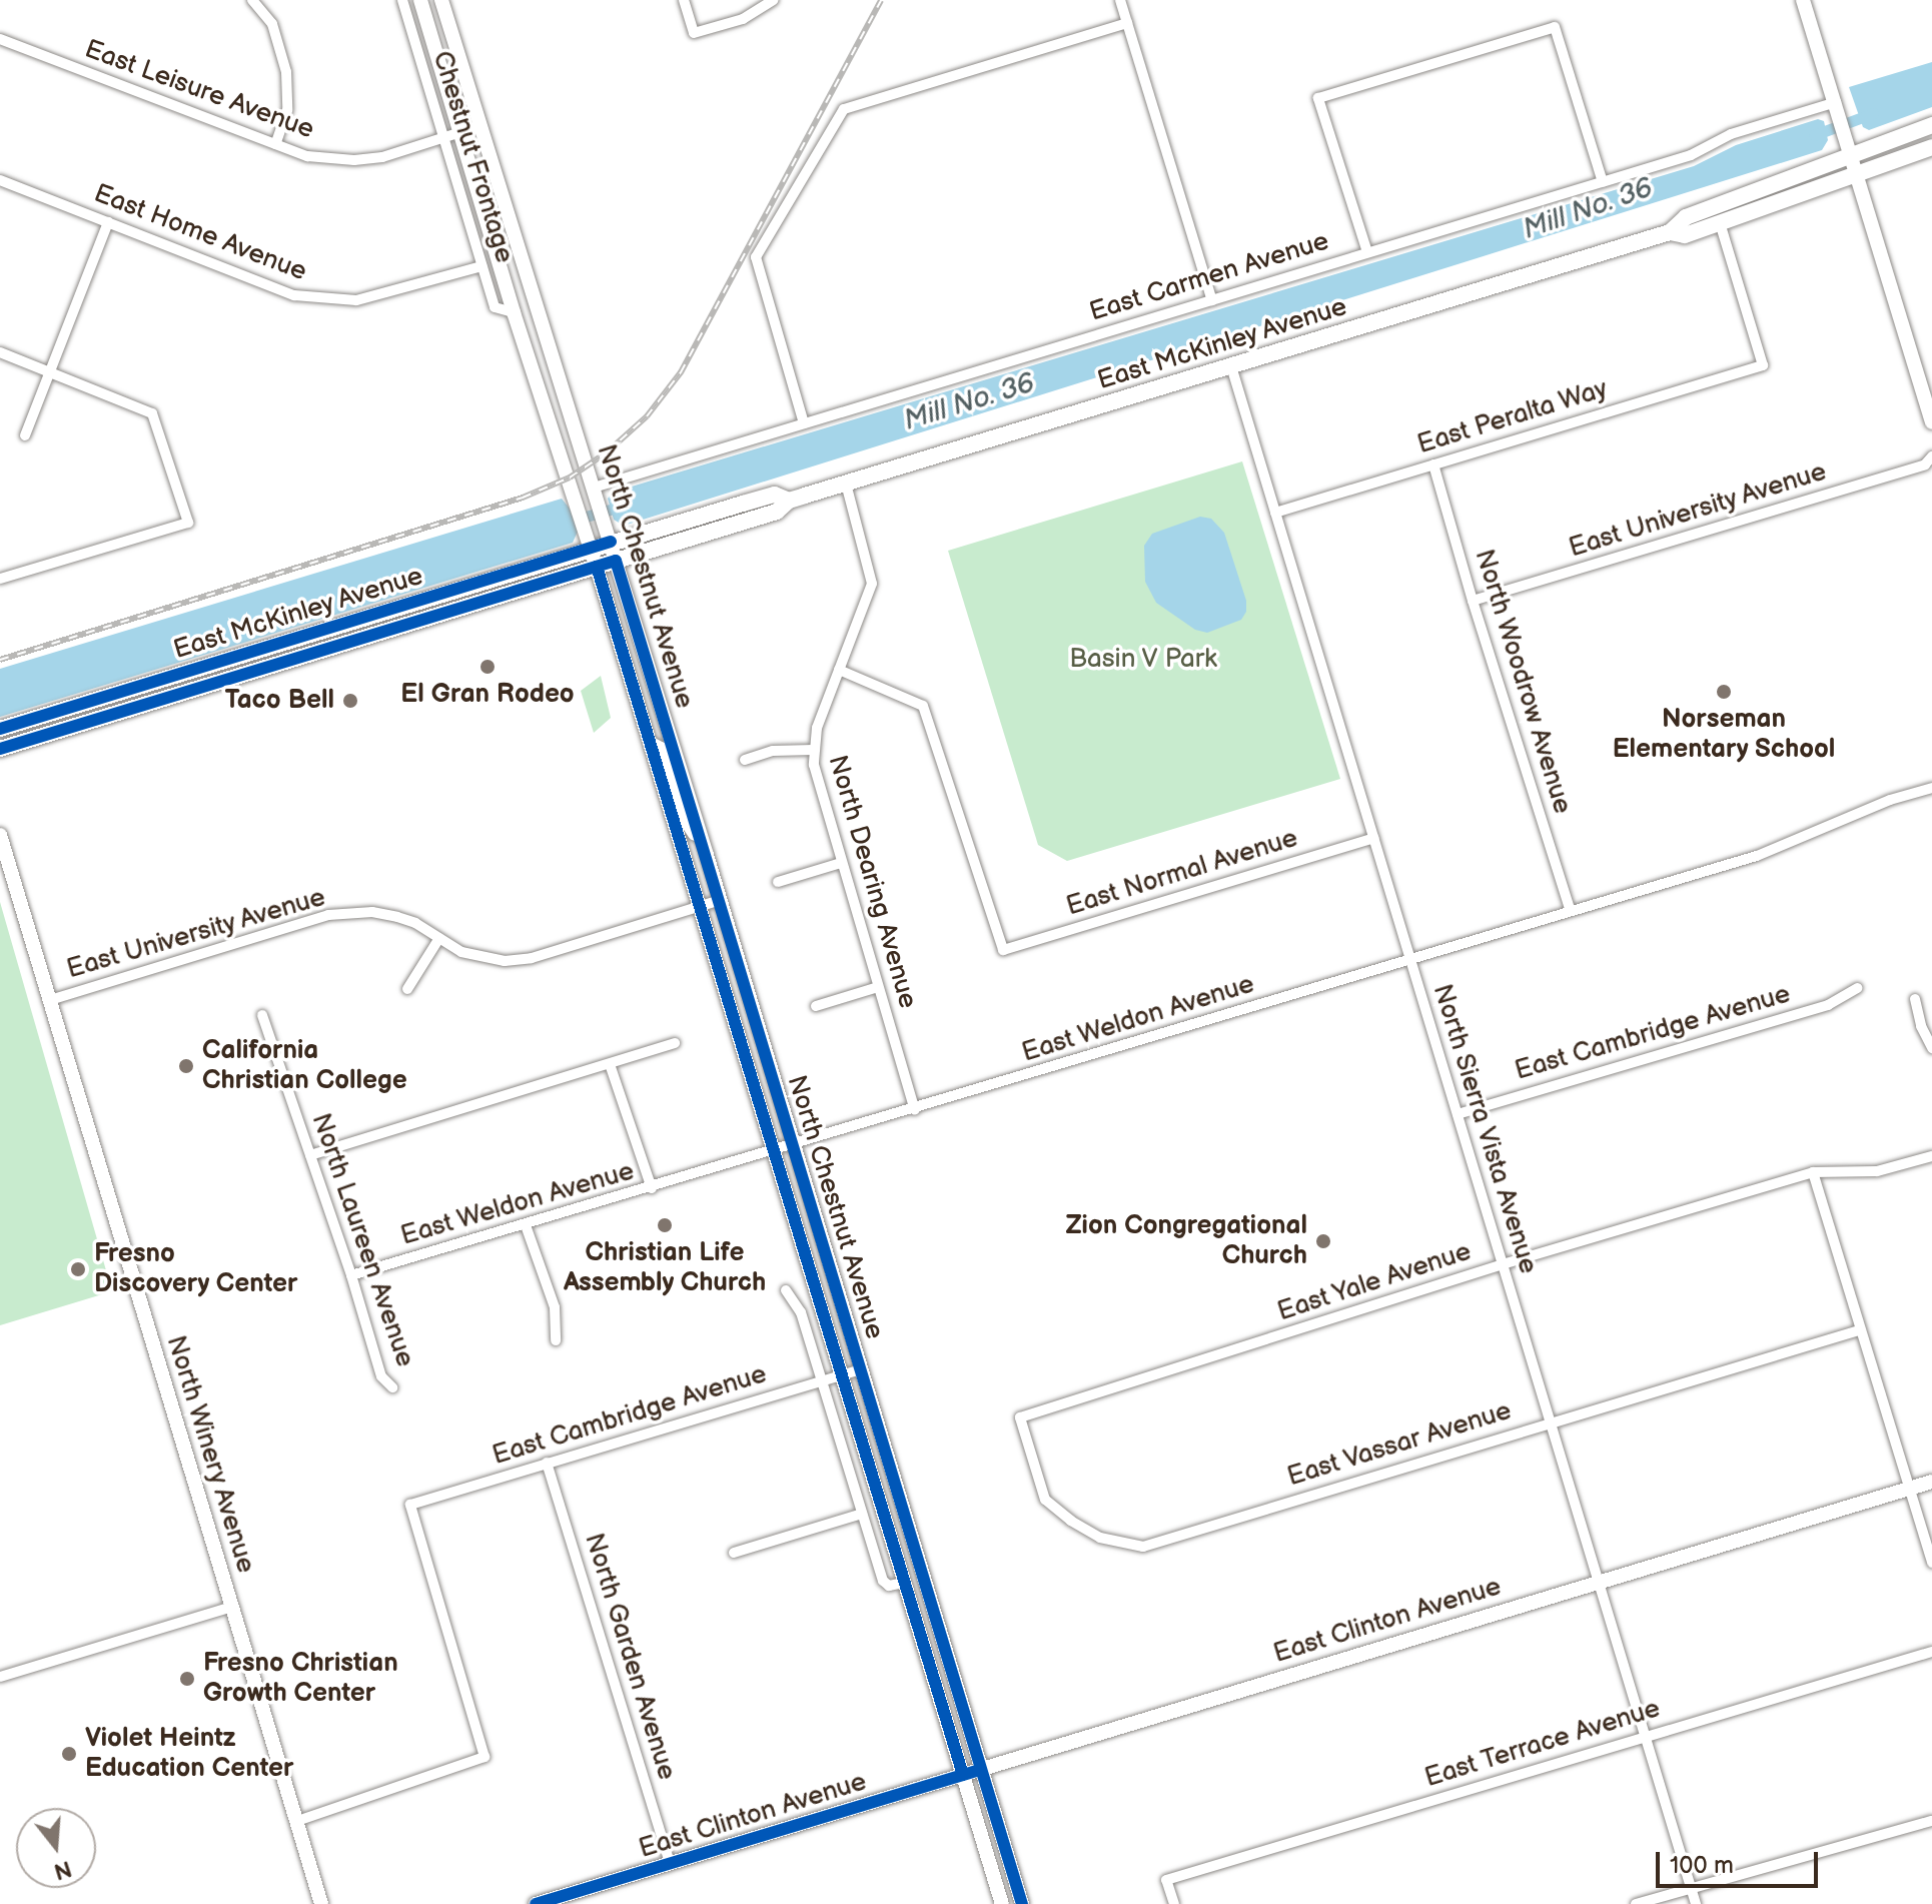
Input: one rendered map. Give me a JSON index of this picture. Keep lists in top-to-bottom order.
{
  "streets": {
    "main road": [
      "East McKinley Avenue",
      "North Chestnut Avenue",
      "North Winery Avenue",
      "East Clinton Avenue"
    ],
    "street": [
      "East Leisure Avenue",
      "Chestnut Frontage",
      "East Home Avenue",
      "East Carmen Avenue",
      "East Peralta Way",
      "East University Avenue",
      "North Woodrow Avenue",
      "East Normal Avenue",
      "North Dearing Avenue",
      "East Weldon Avenue",
      "East Cambridge Avenue",
      "North Sierra Vista Avenue",
      "North Laureen Avenue",
      "East Yale Avenue",
      "East Vassar Avenue",
      "North Garden Avenue",
      "East Terrace Avenue"
    ]
  },
  "crossings": [
    ["East Leisure Avenue", "Chestnut Frontage"],
    ["East Leisure Avenue", "North Chestnut Avenue"],
    ["Chestnut Frontage", "East Home Avenue"],
    ["Chestnut Frontage", "North Chestnut Avenue"],
    ["East Carmen Avenue", "North Chestnut Avenue"],
    ["East McKinley Avenue", "East Peralta Way"],
    ["East McKinley Avenue", "North Chestnut Avenue"],
    ["East McKinley Avenue", "North Dearing Avenue"],
    ["East McKinley Avenue", "North Sierra Vista Avenue"],
    ["East Peralta Way", "North Woodrow Avenue"],
    ["East Peralta Way", "North Sierra Vista Avenue"],
    ["East University Avenue", "North Chestnut Avenue"],
    ["East University Avenue", "North Woodrow Avenue"],
    ["East University Avenue", "North Winery Avenue"],
    ["North Chestnut Avenue", "East Weldon Avenue"],
    ["North Chestnut Avenue", "East Cambridge Avenue"],
    ["North Chestnut Avenue", "East Clinton Avenue"],
    ["North Woodrow Avenue", "East Weldon Avenue"],
    ["East Normal Avenue", "North Dearing Avenue"],
    ["East Normal Avenue", "North Sierra Vista Avenue"],
    ["North Dearing Avenue", "East Weldon Avenue"],
    ["East Weldon Avenue", "North Sierra Vista Avenue"],
    ["East Weldon Avenue", "North Laureen Avenue"],
    ["East Cambridge Avenue", "North Sierra Vista Avenue"],
    ["East Cambridge Avenue", "North Winery Avenue"],
    ["East Cambridge Avenue", "North Garden Avenue"],
    ["North Sierra Vista Avenue", "East Yale Avenue"],
    ["North Sierra Vista Avenue", "East Vassar Avenue"],
    ["North Sierra Vista Avenue", "East Clinton Avenue"],
    ["North Sierra Vista Avenue", "East Terrace Avenue"],
    ["East Yale Avenue", "East Vassar Avenue"],
    ["East Clinton Avenue", "North Garden Avenue"]
  ],
  "water": ["Mill No. 36"],
  "parks": ["Basin V Park"],
  "places": [
    "El Gran Rodeo",
    "Norseman Elementary School",
    "Taco Bell",
    "California Christian College",
    "Christian Life Assembly Church",
    "Zion Congregational Church",
    "Fresno Discovery Center",
    "Fresno Christian Growth Center",
    "Violet Heintz Education Center"
  ],
  "scale_bar": "100 m",
  "north": "bottom"
}
